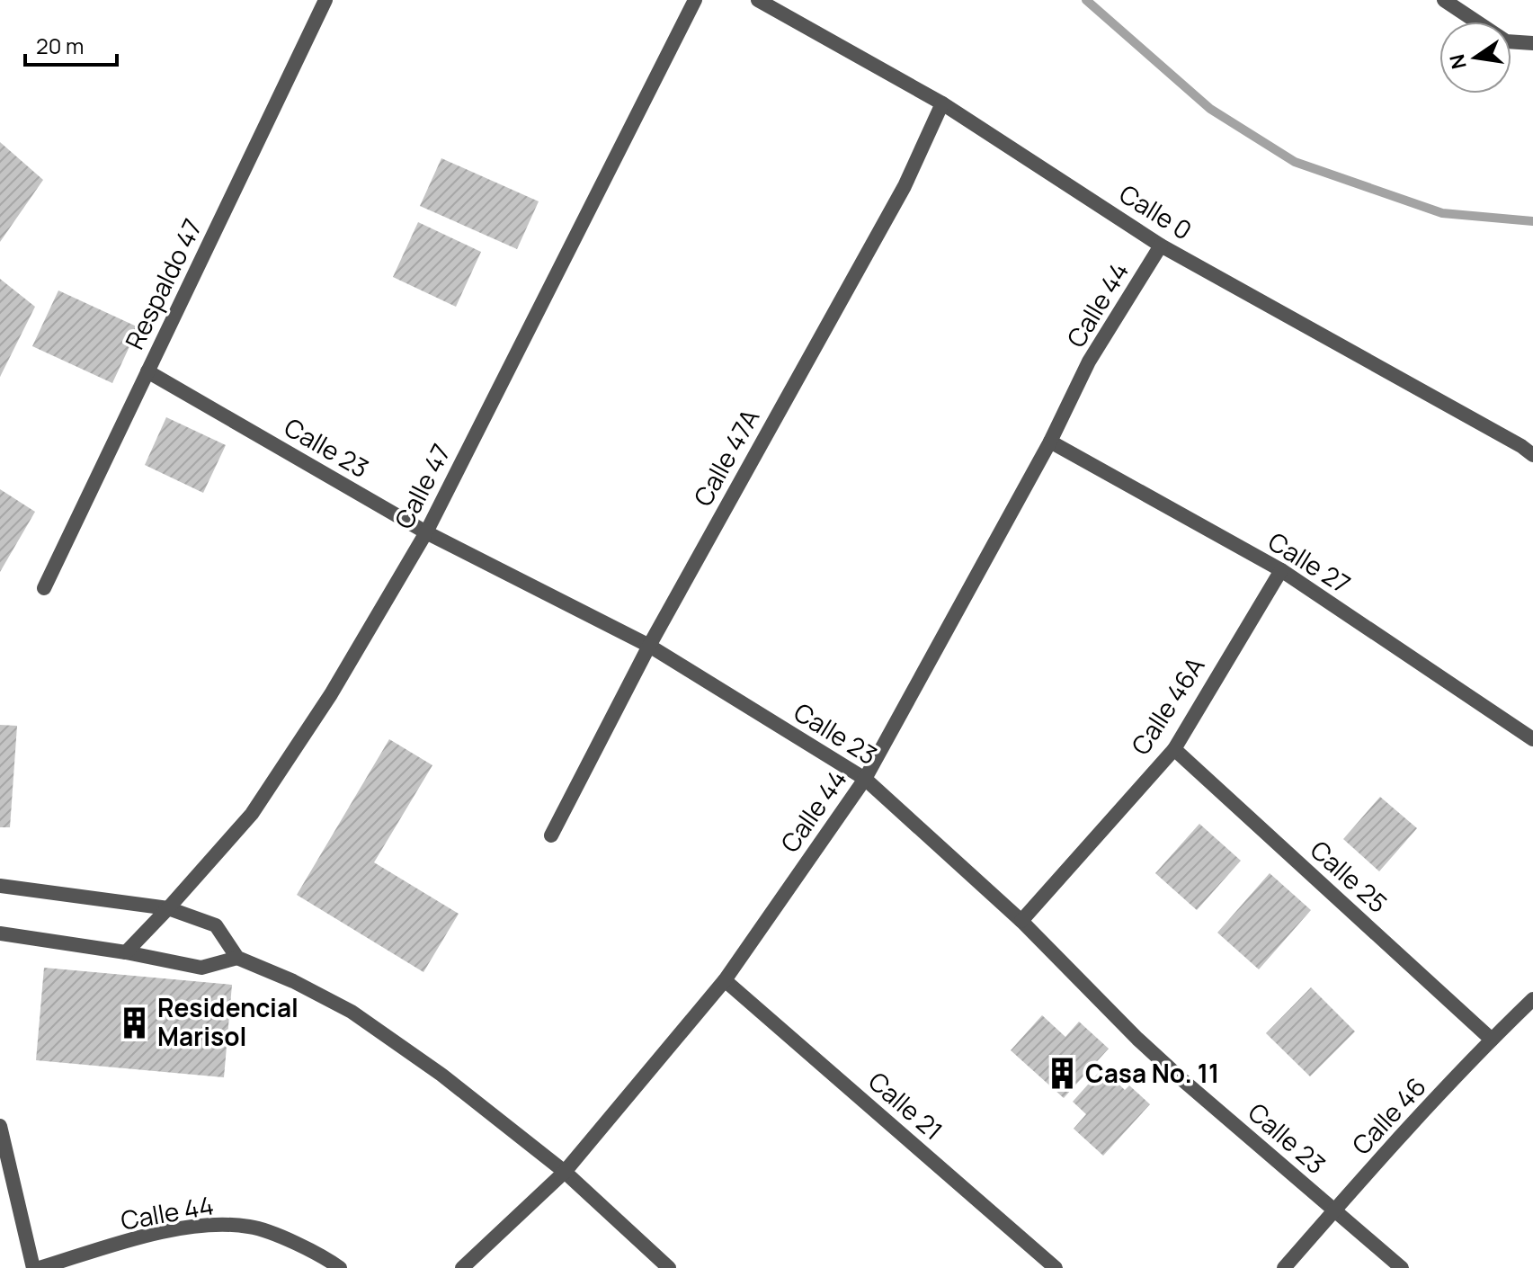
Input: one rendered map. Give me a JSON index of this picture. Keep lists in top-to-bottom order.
{
  "streets": {
    "street": [
      "Calle 0",
      "Respaldo 47",
      "Calle 44",
      "Calle 23",
      "Calle 47A",
      "Calle 47",
      "Calle 27",
      "Calle 46A",
      "Calle 25",
      "Calle 21",
      "Calle 46"
    ]
  },
  "crossings": [
    ["Calle 0", "Calle 44"],
    ["Calle 0", "Calle 47A"],
    ["Respaldo 47", "Calle 23"],
    ["Calle 44", "Calle 23"],
    ["Calle 44", "Calle 27"],
    ["Calle 44", "Calle 21"],
    ["Calle 23", "Calle 47A"],
    ["Calle 23", "Calle 47"],
    ["Calle 23", "Calle 46A"],
    ["Calle 23", "Calle 46"],
    ["Calle 27", "Calle 46A"],
    ["Calle 46A", "Calle 25"],
    ["Calle 25", "Calle 46"]
  ],
  "places": {
    "building": ["Residencial Marisol", "Casa No. 11"]
  },
  "scale_bar": "20 m",
  "north": "left"
}
